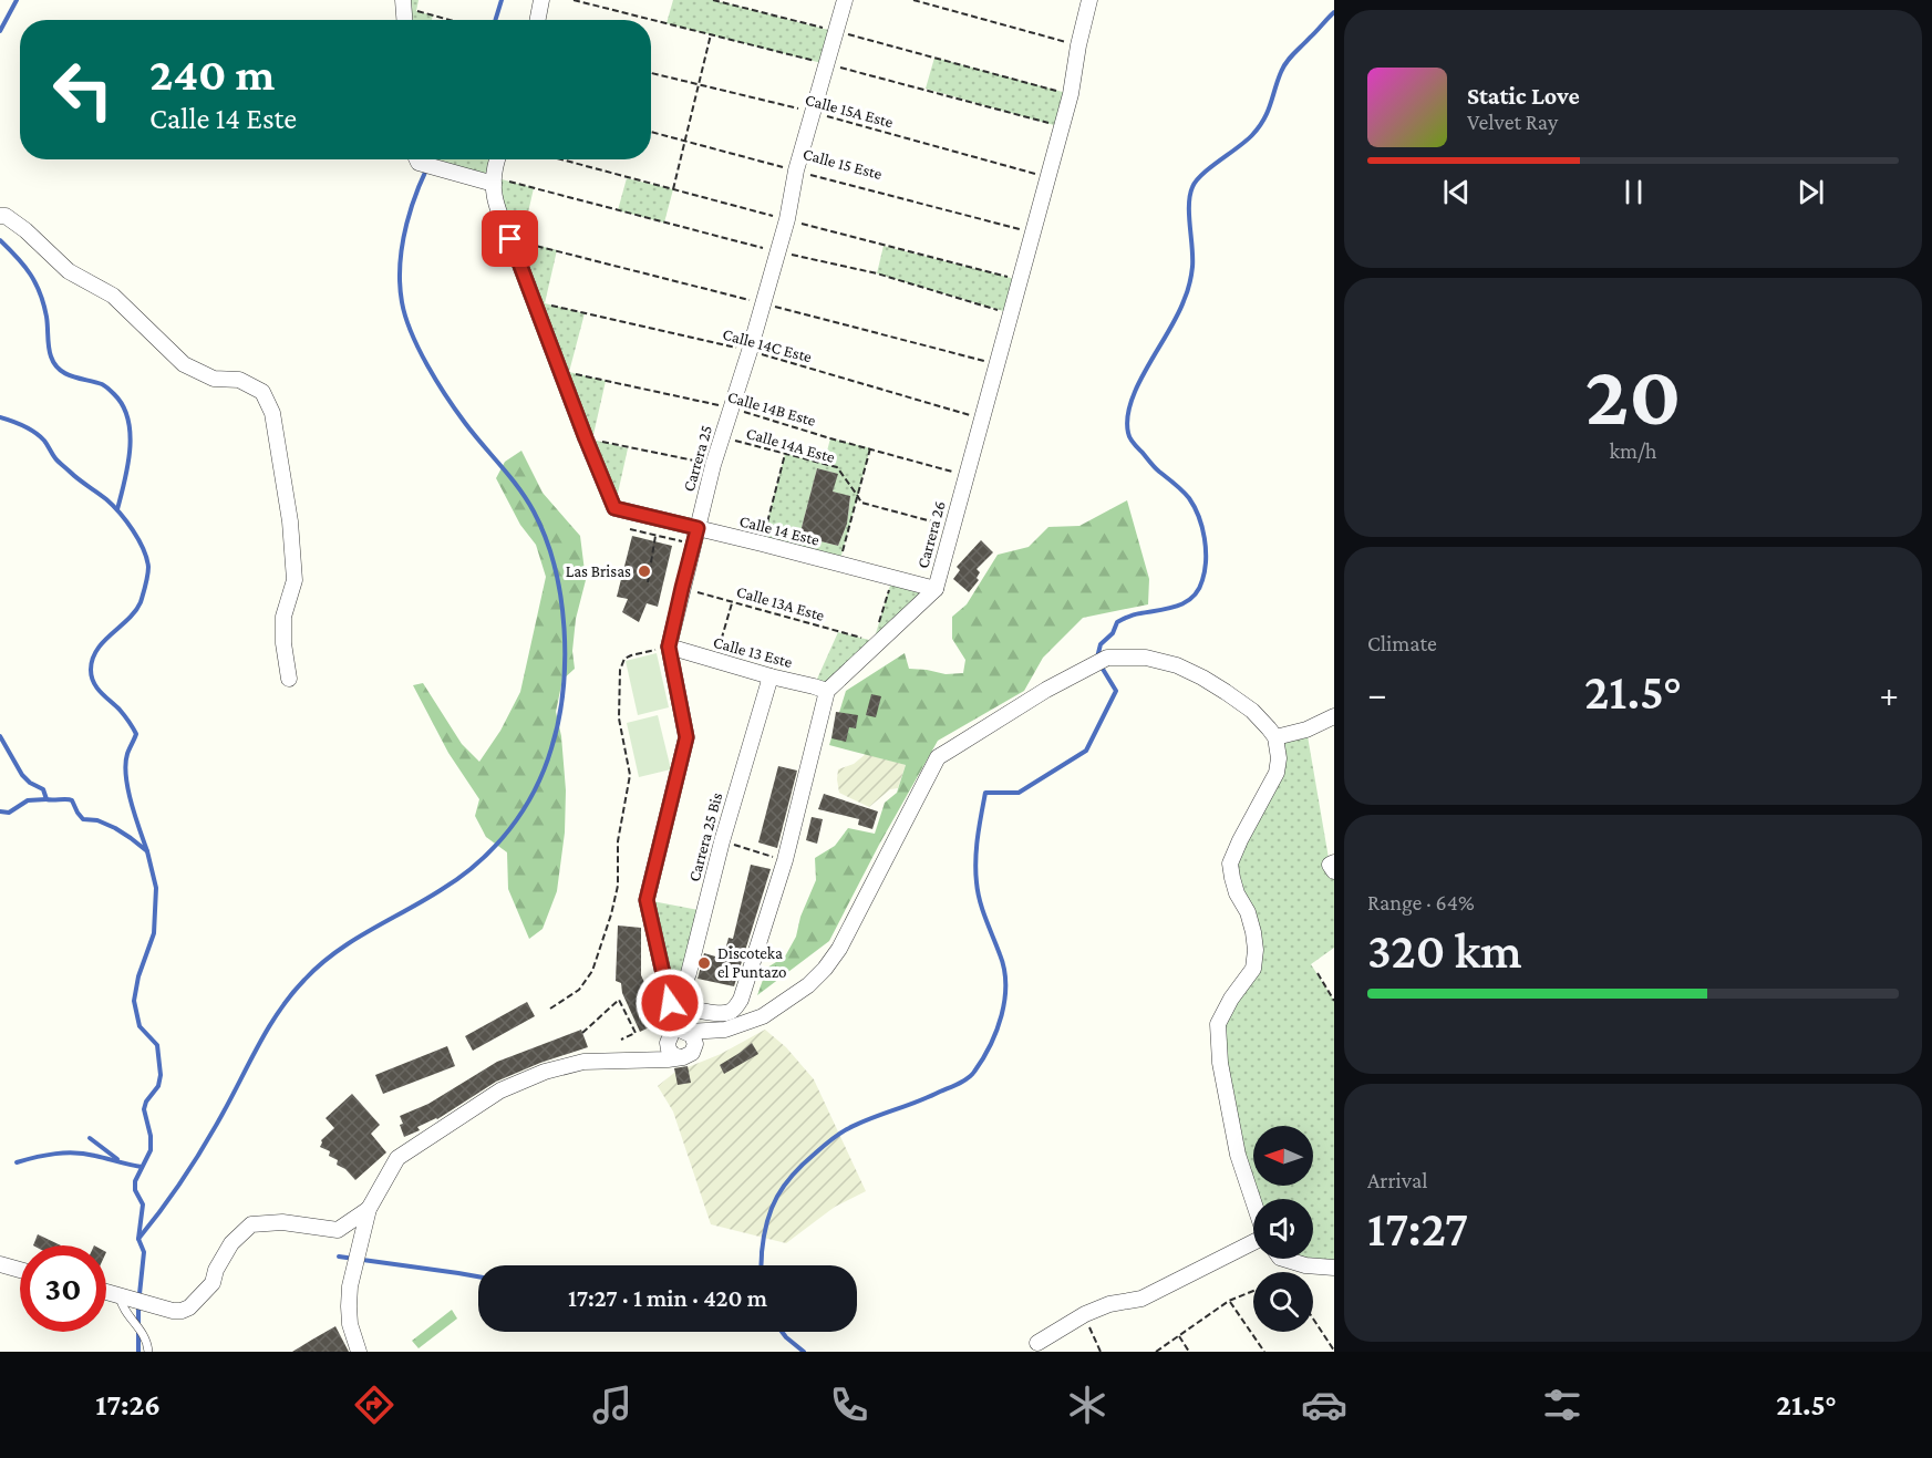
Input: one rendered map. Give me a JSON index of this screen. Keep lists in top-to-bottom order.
{
  "streets": {
    "street": [
      "Carrera 25",
      "Calle 14 Este",
      "Carrera 26",
      "Calle 13 Este",
      "Carrera 25 Bis"
    ],
    "path": [
      "Calle 15A Este",
      "Calle 15 Este",
      "Calle 14C Este",
      "Calle 14B Este",
      "Calle 14A Este",
      "Calle 13A Este"
    ]
  },
  "crossings": [
    ["Calle 15A Este", "Carrera 25"],
    ["Calle 15A Este", "Carrera 26"],
    ["Calle 15 Este", "Carrera 25"],
    ["Calle 15 Este", "Carrera 26"],
    ["Calle 14C Este", "Carrera 25"],
    ["Calle 14C Este", "Carrera 26"],
    ["Calle 14B Este", "Carrera 25"],
    ["Calle 14B Este", "Carrera 26"],
    ["Calle 14A Este", "Carrera 25"],
    ["Calle 14A Este", "Carrera 26"],
    ["Carrera 25", "Calle 14 Este"],
    ["Carrera 25", "Calle 13A Este"],
    ["Carrera 25", "Calle 13 Este"],
    ["Carrera 25", "Carrera 25 Bis"],
    ["Calle 14 Este", "Carrera 26"],
    ["Carrera 26", "Calle 13 Este"],
    ["Calle 13 Este", "Carrera 25 Bis"]
  ],
  "places": ["Las Brisas", "Discoteka el Puntazo"],
  "north": "left",
  "page": {
    "turn": ["240 m", "Calle 14 Este"],
    "song": ["Static Love", "Velvet Ray"],
    "tile": [
      ["20", "km/h"],
      "Climate",
      ["Range · 64%", "320 km"],
      ["Arrival", "17:27"]
    ],
    "heat": ["−", "21.5°", "+"],
    "limit": "30",
    "trip": "17:27 · 1 min · 420 m",
    "tabs": ["17:26", "21.5°"]
  }
}
